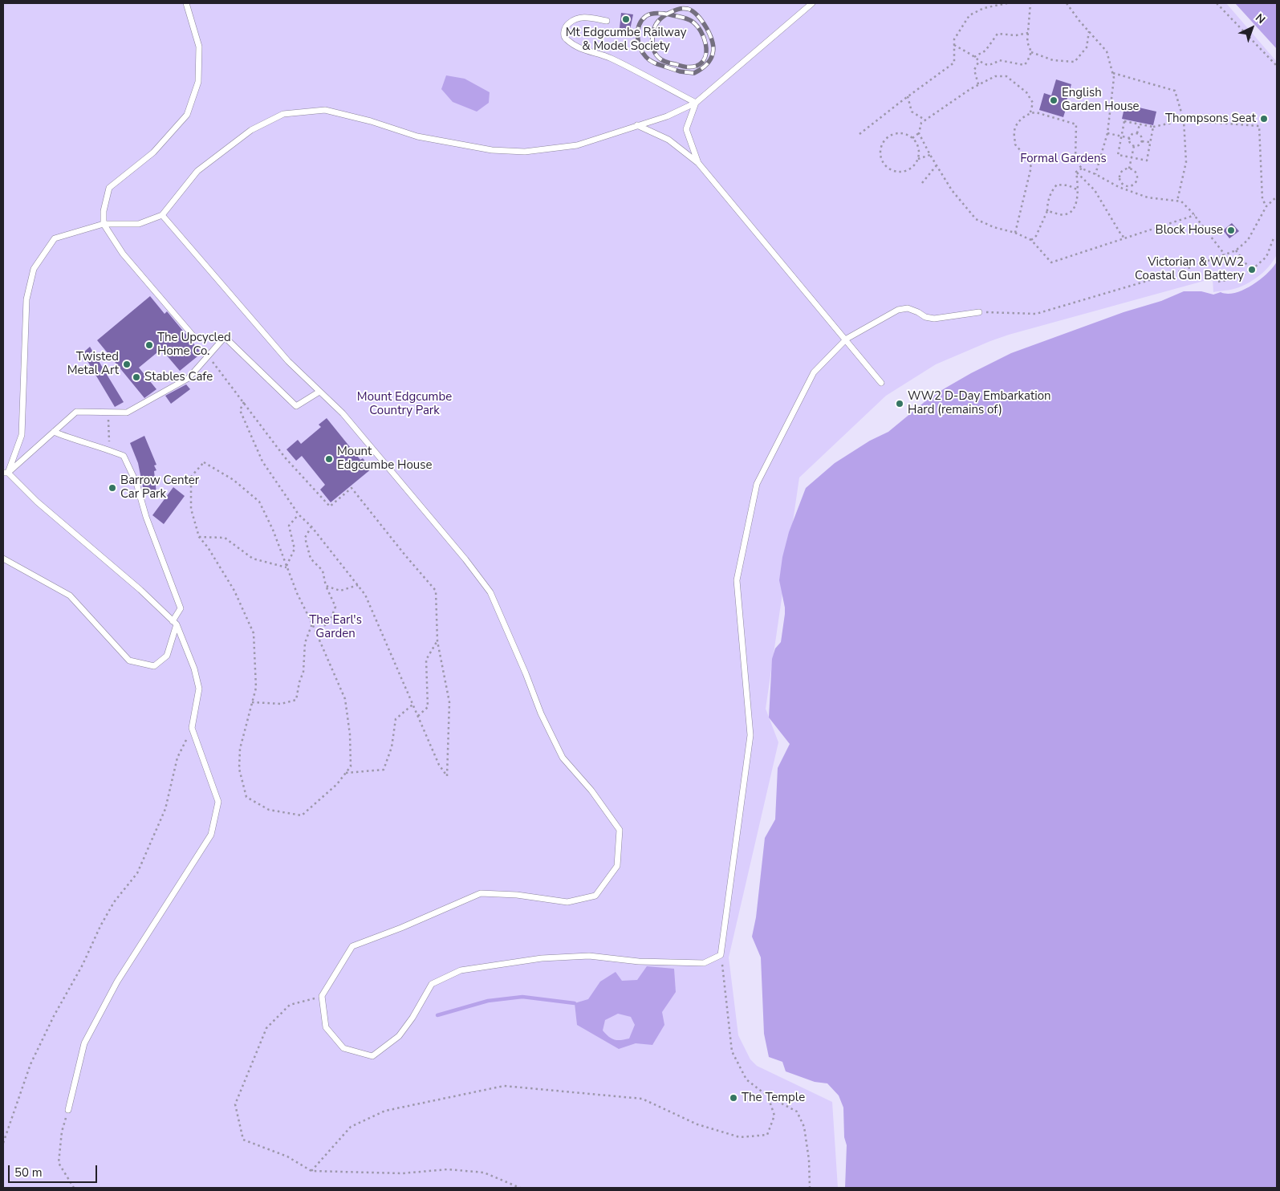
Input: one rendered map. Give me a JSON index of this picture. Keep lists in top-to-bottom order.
{
  "parks": ["Formal Gardens", "Mount Edgcumbe Country Park", "The Earl's Garden"],
  "places": [
    "Mt Edgcumbe Railway & Model Society",
    "English Garden House",
    "Thompsons Seat",
    "Block House",
    "Victorian & WW2 Coastal Gun Battery",
    "The Upcycled Home Co.",
    "Twisted Metal Art",
    "Stables Cafe",
    "WW2 D-Day Embarkation Hard (remains of)",
    "Mount Edgcumbe House",
    "Barrow Center Car Park",
    "The Temple"
  ],
  "scale_bar": "50 m",
  "north": "top right"
}
